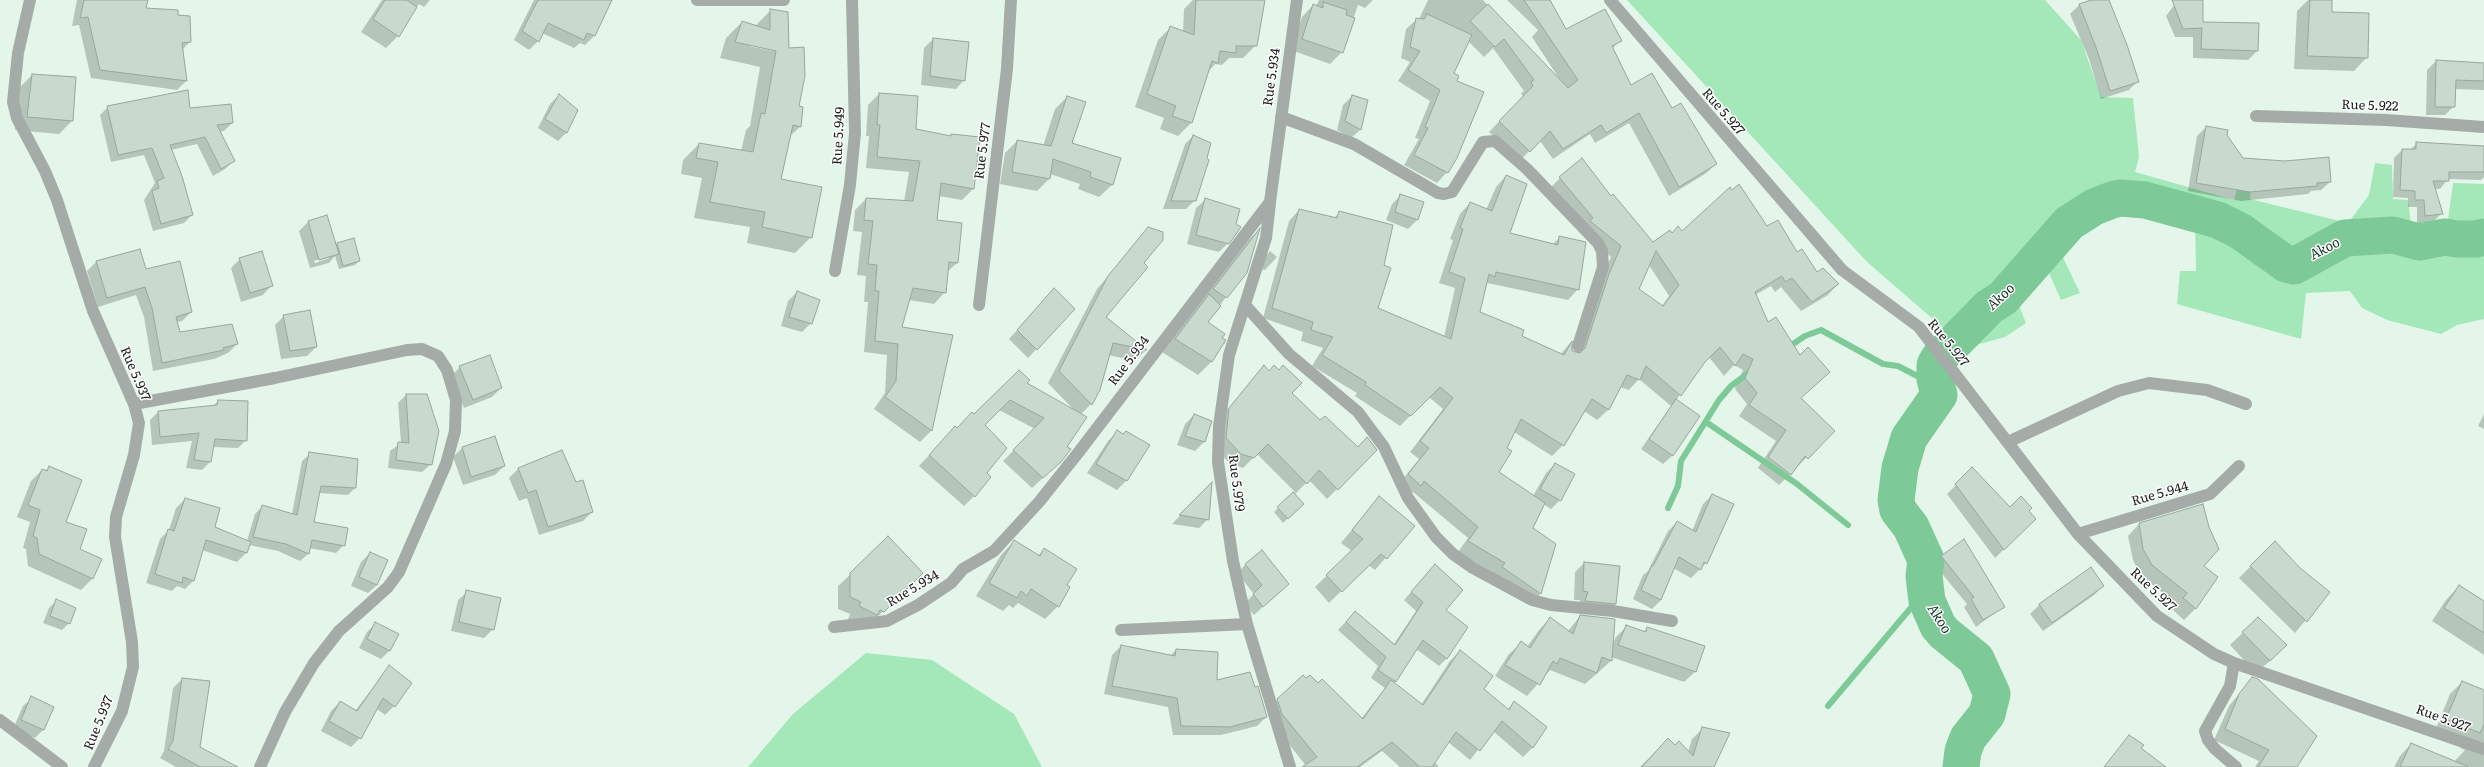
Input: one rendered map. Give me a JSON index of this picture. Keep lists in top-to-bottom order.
{
  "streets": {
    "street": [
      "Rue 5.934",
      "Rue 5.922",
      "Rue 5.927",
      "Rue 5.949",
      "Rue 5.977",
      "Rue 5.937",
      "Rue 5.979",
      "Rue 5.944"
    ]
  },
  "crossings": [
    ["Rue 5.934", "Rue 5.979"],
    ["Rue 5.927", "Rue 5.944"]
  ],
  "water": ["Akoo"]
}
